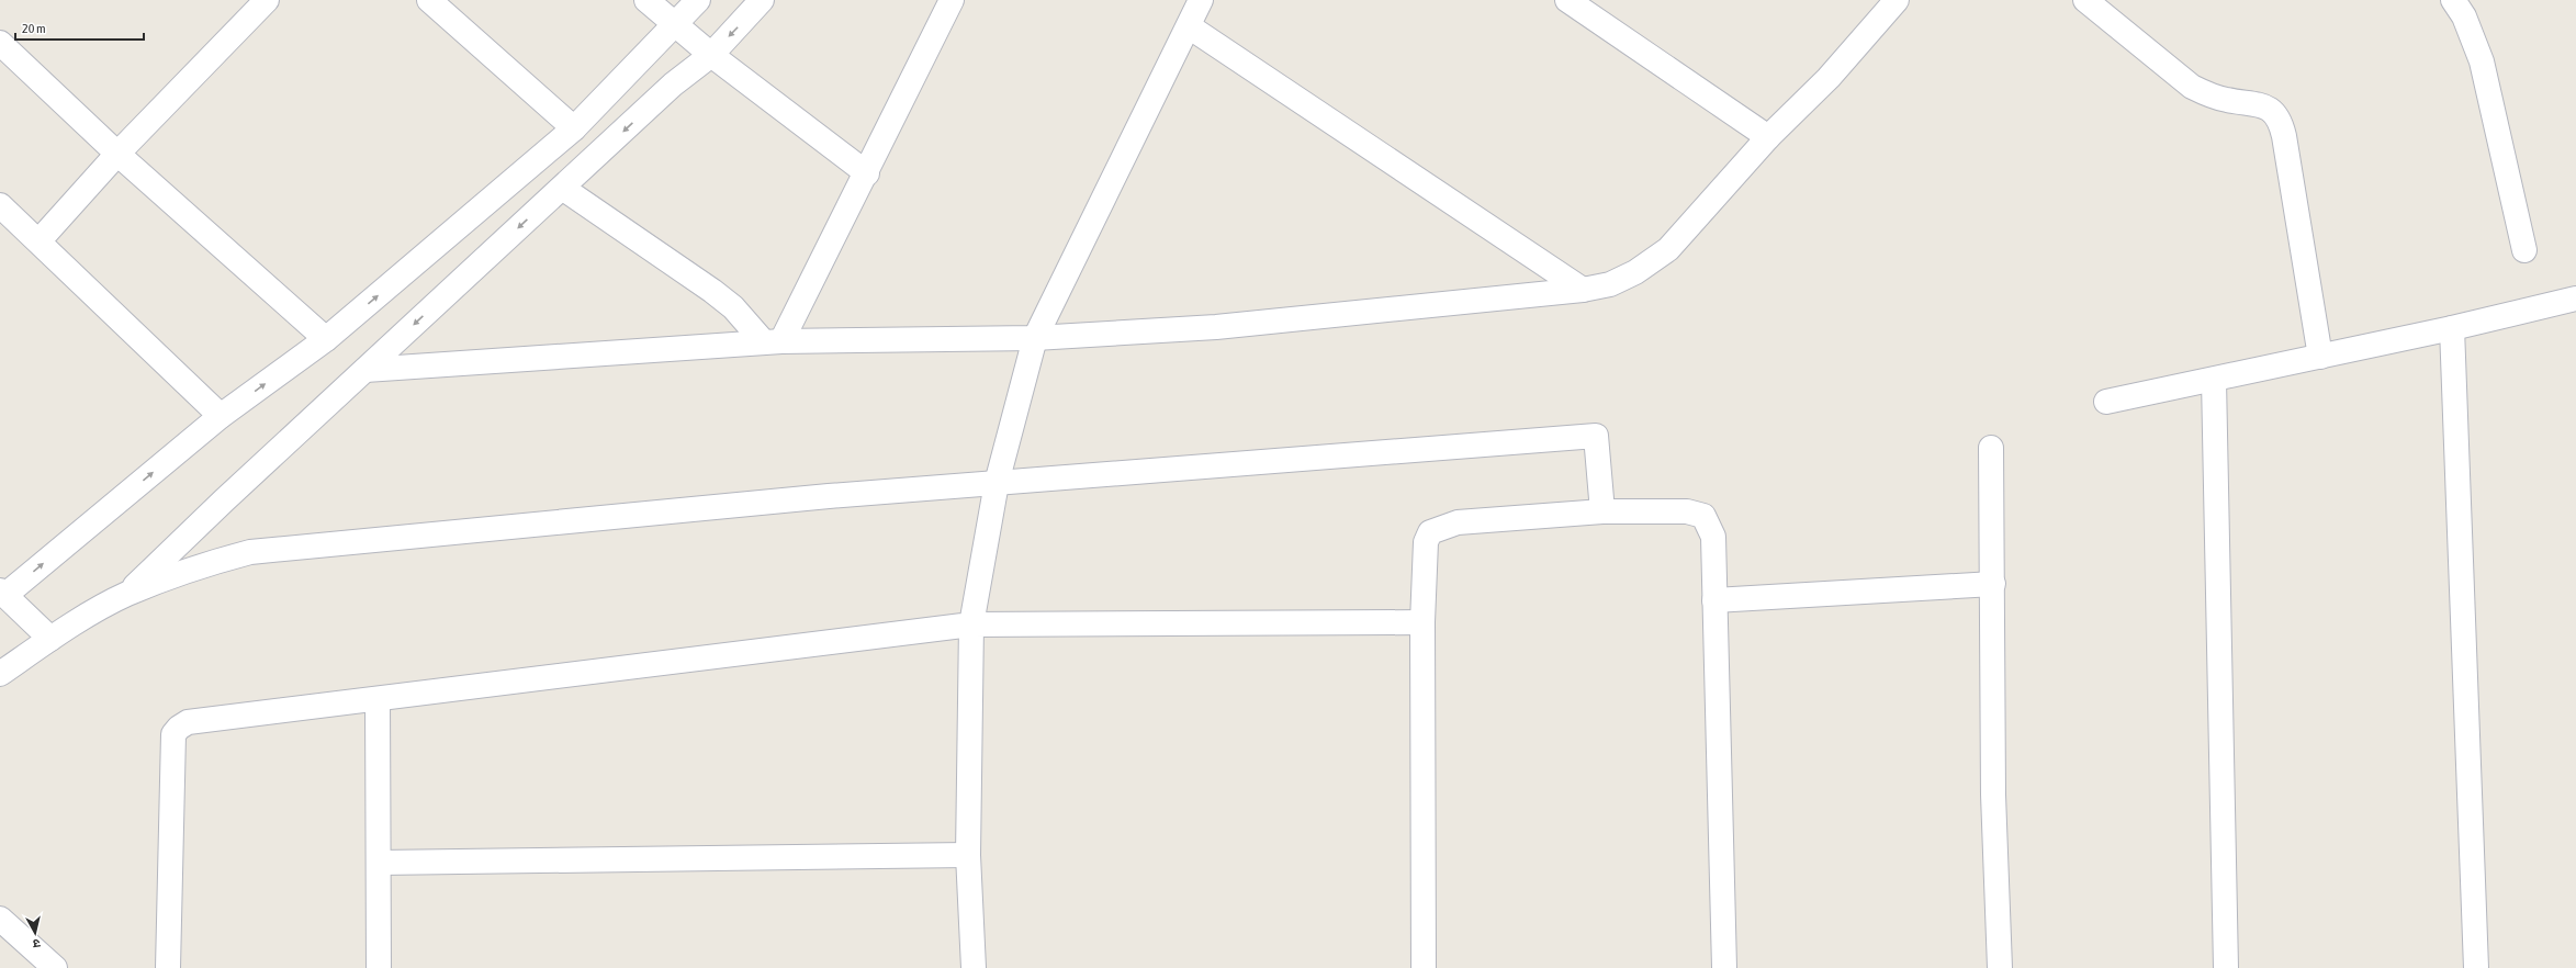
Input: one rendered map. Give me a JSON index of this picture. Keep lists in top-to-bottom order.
{
  "scale_bar": "20 m",
  "north": "bottom"
}
